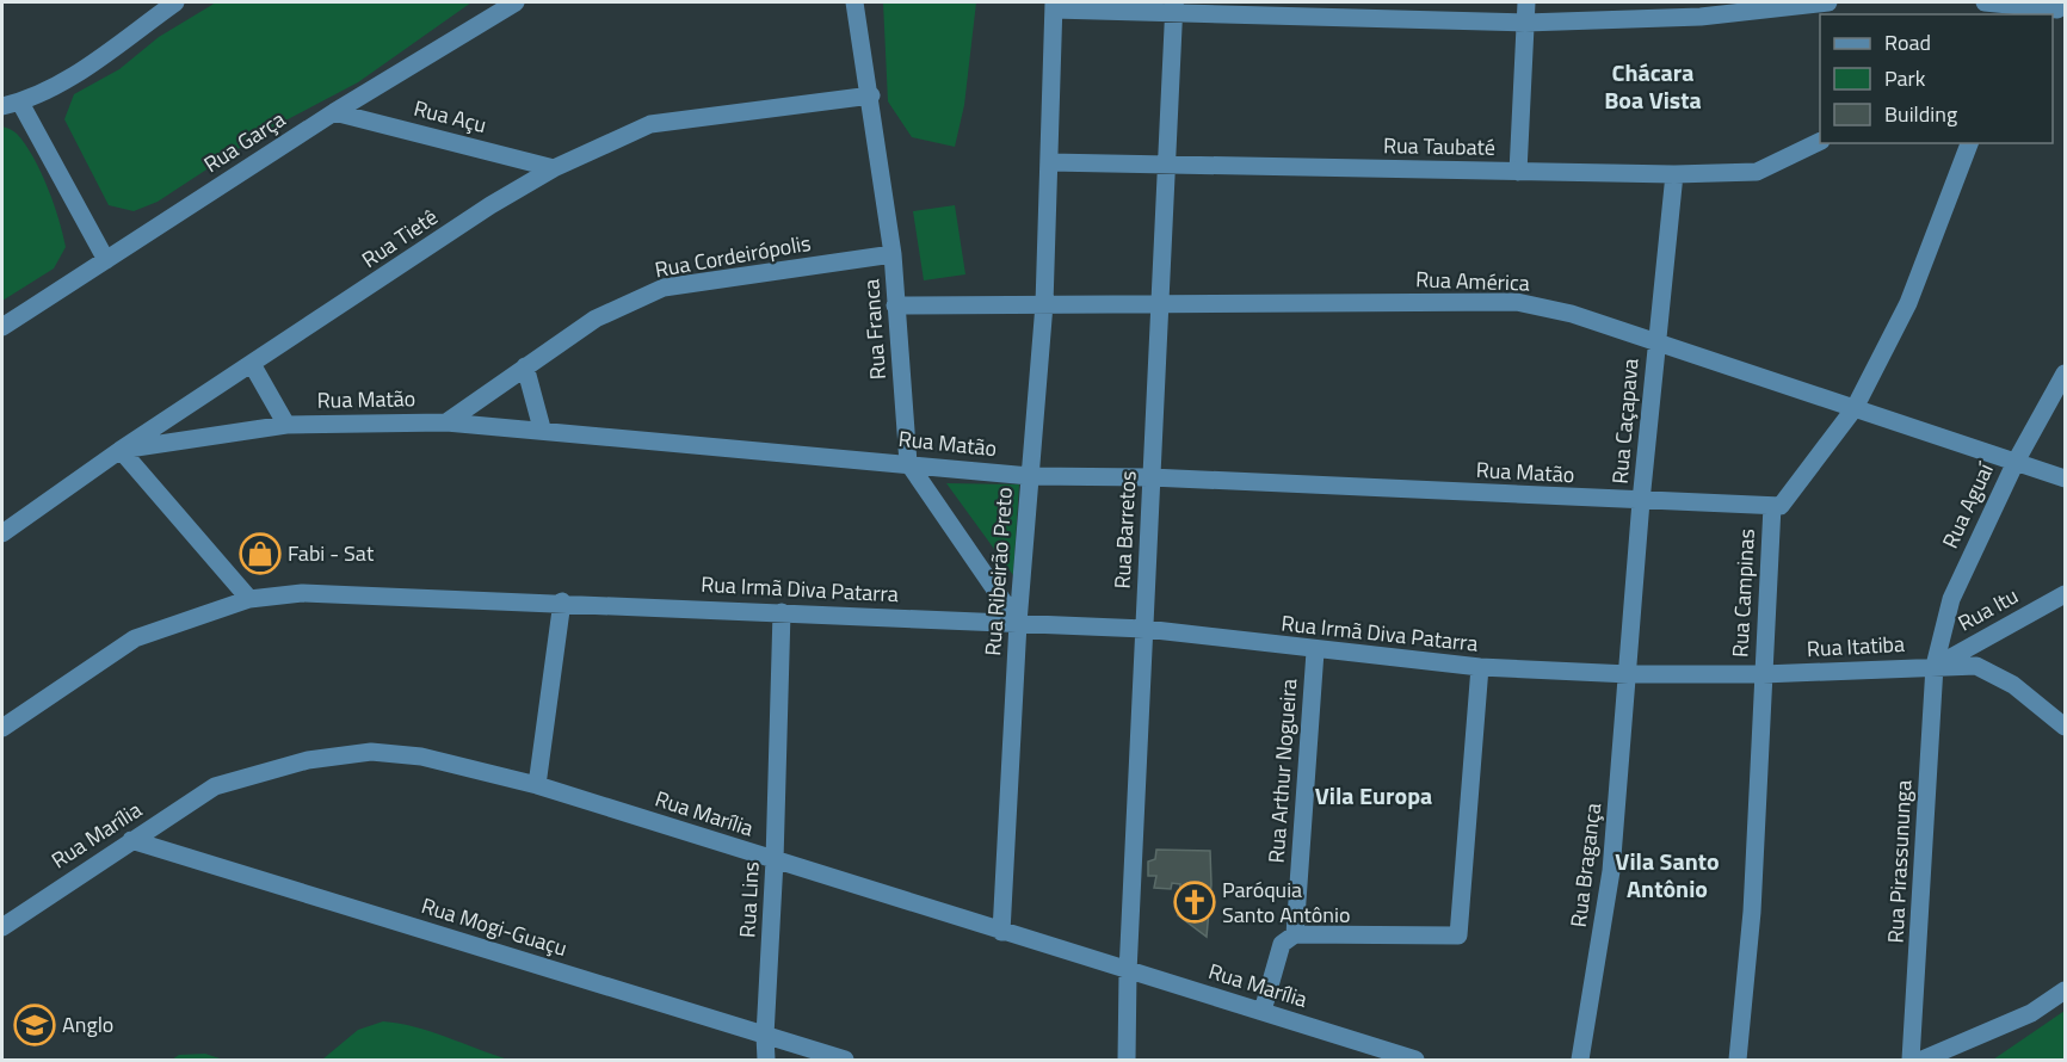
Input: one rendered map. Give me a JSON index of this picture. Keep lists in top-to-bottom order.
{
  "streets": {
    "street": [
      "Rua Açu",
      "Rua Garça",
      "Rua Taubaté",
      "Rua Tietê",
      "Rua Cordeirópolis",
      "Rua América",
      "Rua Franca",
      "Rua Matão",
      "Rua Caçapava",
      "Rua Aguaí",
      "Rua Barretos",
      "Rua Ribeirão Preto",
      "Rua Irmã Diva Patarra",
      "Rua Campinas",
      "Rua Itu",
      "Rua Itatiba",
      "Rua Arthur Nogueira",
      "Rua Marília",
      "Rua Pirassununga",
      "Rua Bragança",
      "Rua Lins",
      "Rua Mogi-Guaçu"
    ]
  },
  "crossings": [
    ["Rua Açu", "Rua Garça"],
    ["Rua Açu", "Rua Tietê"],
    ["Rua Taubaté", "Rua Caçapava"],
    ["Rua Taubaté", "Rua Barretos"],
    ["Rua Taubaté", "Rua Ribeirão Preto"],
    ["Rua Tietê", "Rua Franca"],
    ["Rua Tietê", "Rua Matão"],
    ["Rua Cordeirópolis", "Rua Franca"],
    ["Rua Cordeirópolis", "Rua Matão"],
    ["Rua América", "Rua Franca"],
    ["Rua América", "Rua Caçapava"],
    ["Rua América", "Rua Aguaí"],
    ["Rua América", "Rua Barretos"],
    ["Rua América", "Rua Ribeirão Preto"],
    ["Rua América", "Rua Campinas"],
    ["Rua Franca", "Rua Matão"],
    ["Rua Franca", "Rua Ribeirão Preto"],
    ["Rua Franca", "Rua Irmã Diva Patarra"],
    ["Rua Matão", "Rua Caçapava"],
    ["Rua Matão", "Rua Barretos"],
    ["Rua Matão", "Rua Ribeirão Preto"],
    ["Rua Matão", "Rua Campinas"],
    ["Rua Caçapava", "Rua Irmã Diva Patarra"],
    ["Rua Caçapava", "Rua Itatiba"],
    ["Rua Caçapava", "Rua Bragança"],
    ["Rua Aguaí", "Rua Itu"],
    ["Rua Aguaí", "Rua Itatiba"],
    ["Rua Aguaí", "Rua Pirassununga"],
    ["Rua Barretos", "Rua Irmã Diva Patarra"],
    ["Rua Barretos", "Rua Marília"],
    ["Rua Ribeirão Preto", "Rua Irmã Diva Patarra"],
    ["Rua Ribeirão Preto", "Rua Marília"],
    ["Rua Irmã Diva Patarra", "Rua Itatiba"],
    ["Rua Irmã Diva Patarra", "Rua Arthur Nogueira"],
    ["Rua Irmã Diva Patarra", "Rua Bragança"],
    ["Rua Irmã Diva Patarra", "Rua Lins"],
    ["Rua Campinas", "Rua Itatiba"],
    ["Rua Itu", "Rua Itatiba"],
    ["Rua Itu", "Rua Pirassununga"],
    ["Rua Itatiba", "Rua Pirassununga"],
    ["Rua Itatiba", "Rua Bragança"],
    ["Rua Marília", "Rua Lins"],
    ["Rua Marília", "Rua Mogi-Guaçu"],
    ["Rua Lins", "Rua Mogi-Guaçu"]
  ],
  "districts": ["Chácara Boa Vista", "Vila Europa", "Vila Santo Antônio"],
  "places": {
    "shop": ["Fabi - Sat"],
    "church": ["Paróquia Santo Antônio"],
    "school or university": ["Anglo"]
  },
  "legend": ["Road", "Park", "Building"]
}
